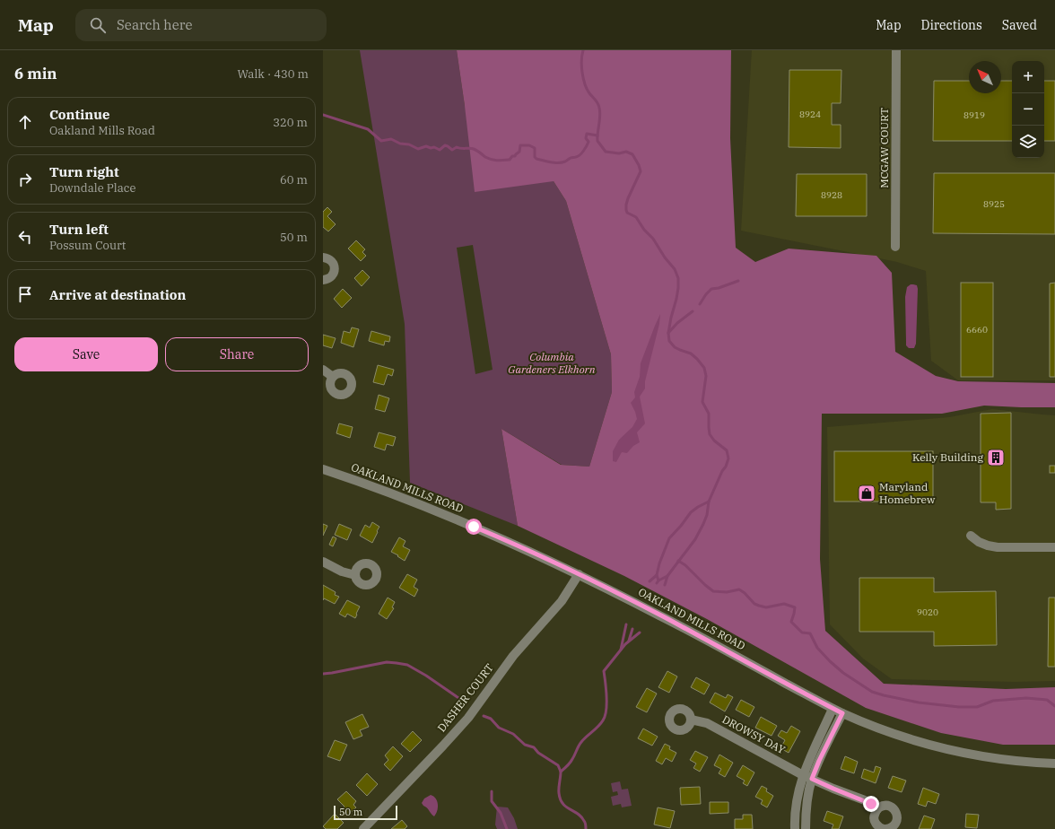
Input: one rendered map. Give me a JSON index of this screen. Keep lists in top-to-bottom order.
{
  "streets": {
    "street": [
      "MCGAW COURT",
      "OAKLAND MILLS ROAD",
      "DASHER COURT",
      "DROWSY DAY"
    ]
  },
  "crossings": [
    ["OAKLAND MILLS ROAD", "DASHER COURT"]
  ],
  "parks": ["Columbia Gardeners Elkhorn"],
  "places": {
    "building": ["Kelly Building"],
    "shop": ["Maryland Homebrew"]
  },
  "house_numbers": [
    "8924",
    "8919",
    "8928",
    "8925",
    "6660",
    "9020"
  ],
  "scale_bar": "50 m",
  "north": "top left",
  "page": {
    "header": "Map",
    "search": "Search here",
    "nav": ["Map", "Directions", "Saved"],
    "heading": ["6 min", "Walk · 430 m"],
    "map_buttons": ["+", "−"],
    "list": [
      ["Continue", "Oakland Mills Road", "320 m"],
      ["Turn right", "Downdale Place", "60 m"],
      ["Turn left", "Possum Court", "50 m"],
      "Arrive at destination"
    ],
    "buttons": ["Save", "Share"],
    "scale": "50 m"
  }
}
